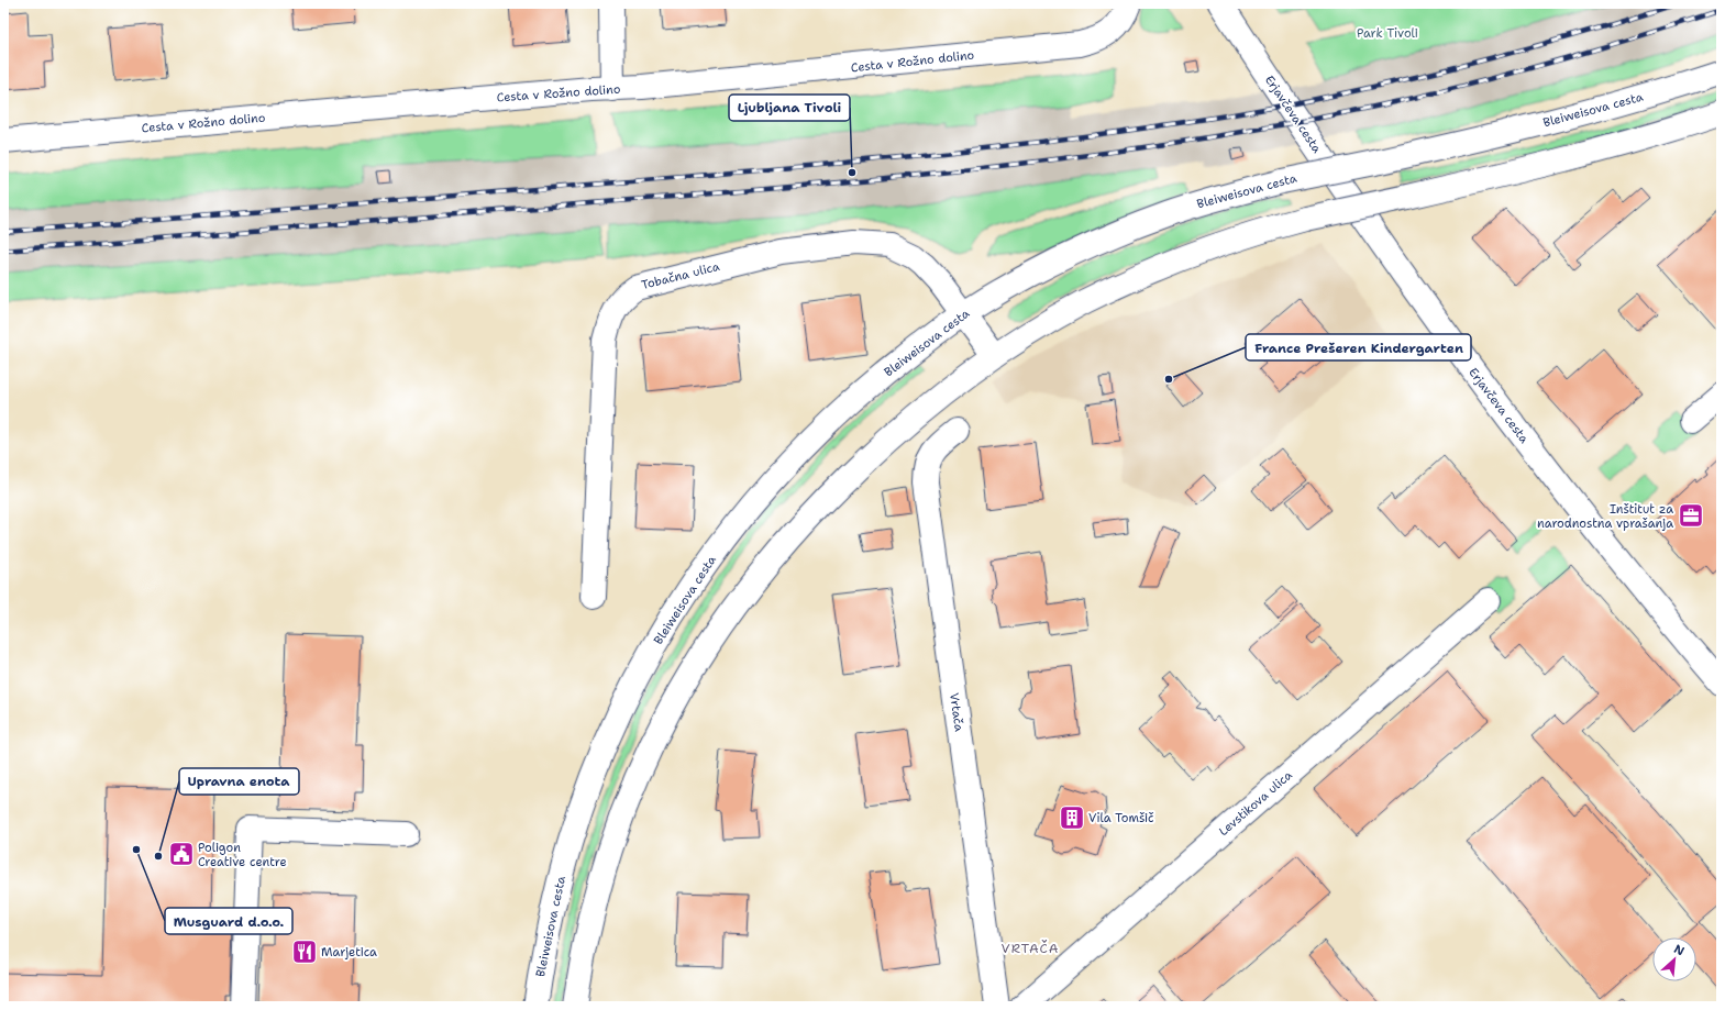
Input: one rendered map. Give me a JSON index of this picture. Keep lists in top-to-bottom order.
{
  "streets": {
    "main road": [
      "Cesta v Rožno dolino",
      "Bleiweisova cesta",
      "Erjavčeva cesta",
      "Tobačna ulica",
      "Vrtača",
      "Levstikova ulica"
    ]
  },
  "crossings": [
    ["Bleiweisova cesta", "Tobačna ulica"]
  ],
  "districts": ["VRTAČA"],
  "parks": ["Park Tivoli"],
  "places": {
    "other": [
      "Ljubljana Tivoli",
      "France Prešeren Kindergarten",
      "Musguard d.o.o.",
      "Upravna enota"
    ],
    "office": ["Inštitut za narodnostna vprašanja"],
    "building": ["Vila Tomšič"],
    "public building": ["Poligon Creative centre"],
    "restaurant": ["Marjetica"]
  },
  "north": "top right"
}
